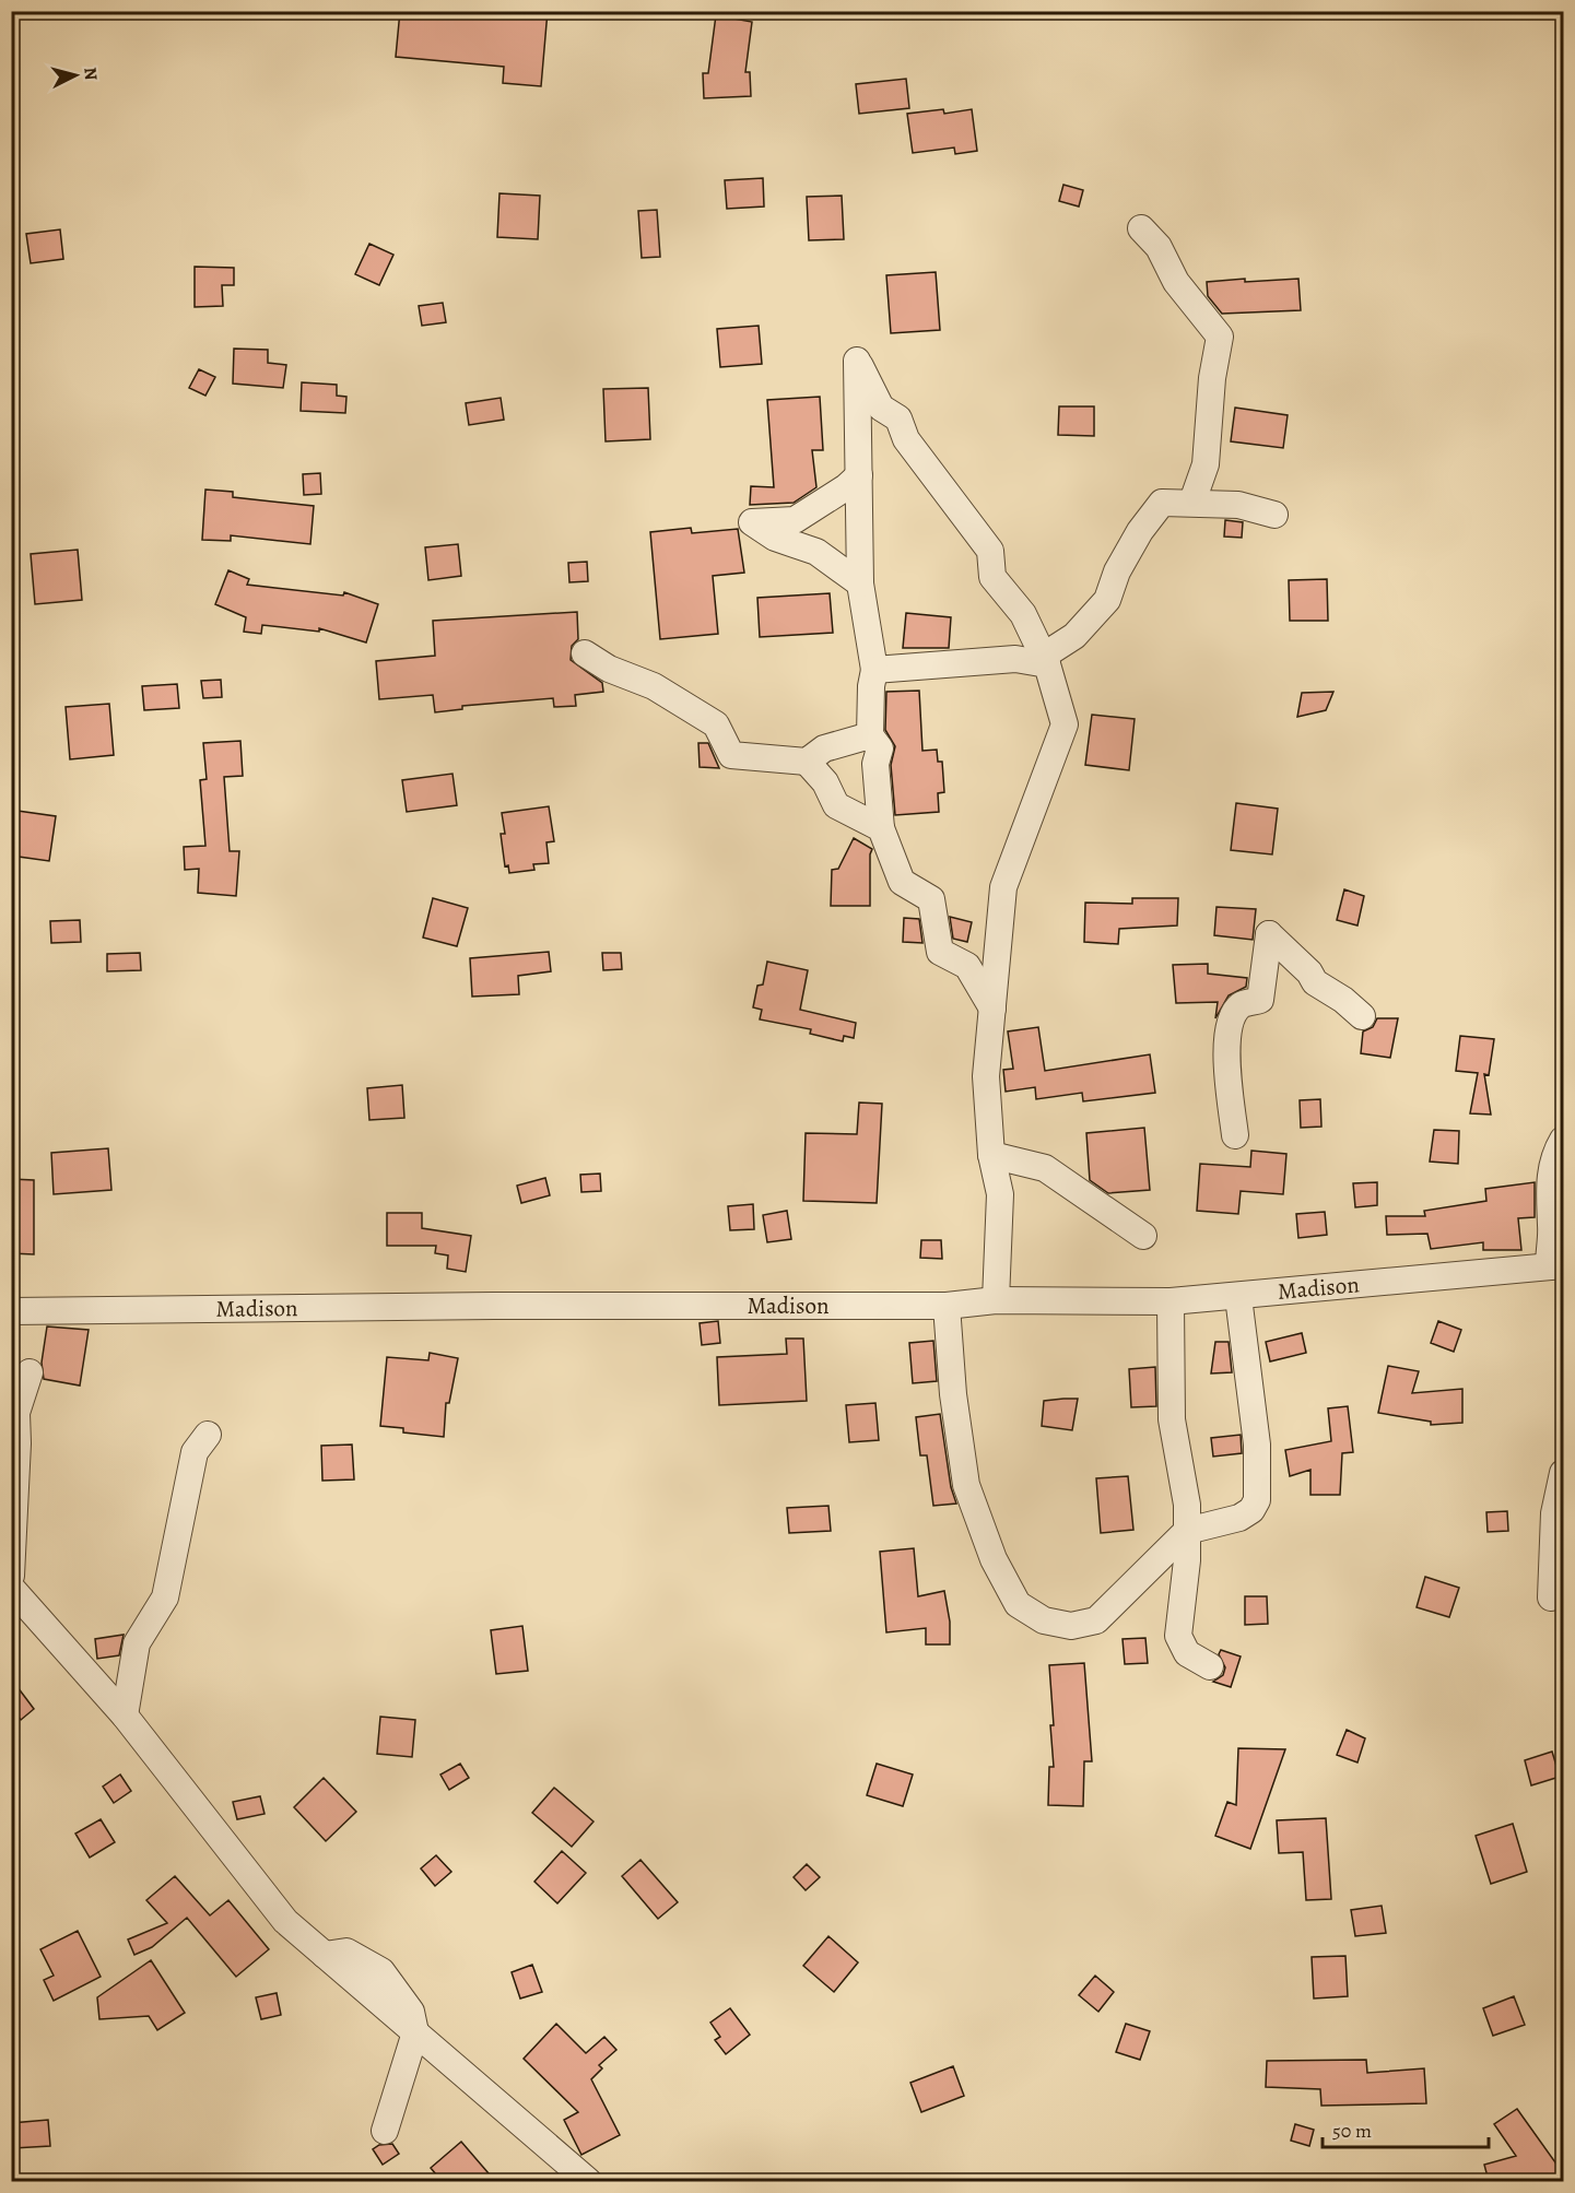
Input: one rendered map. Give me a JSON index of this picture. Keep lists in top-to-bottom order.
{
  "streets": {
    "street": ["Madison"]
  },
  "scale_bar": "50 m",
  "north": "right"
}
